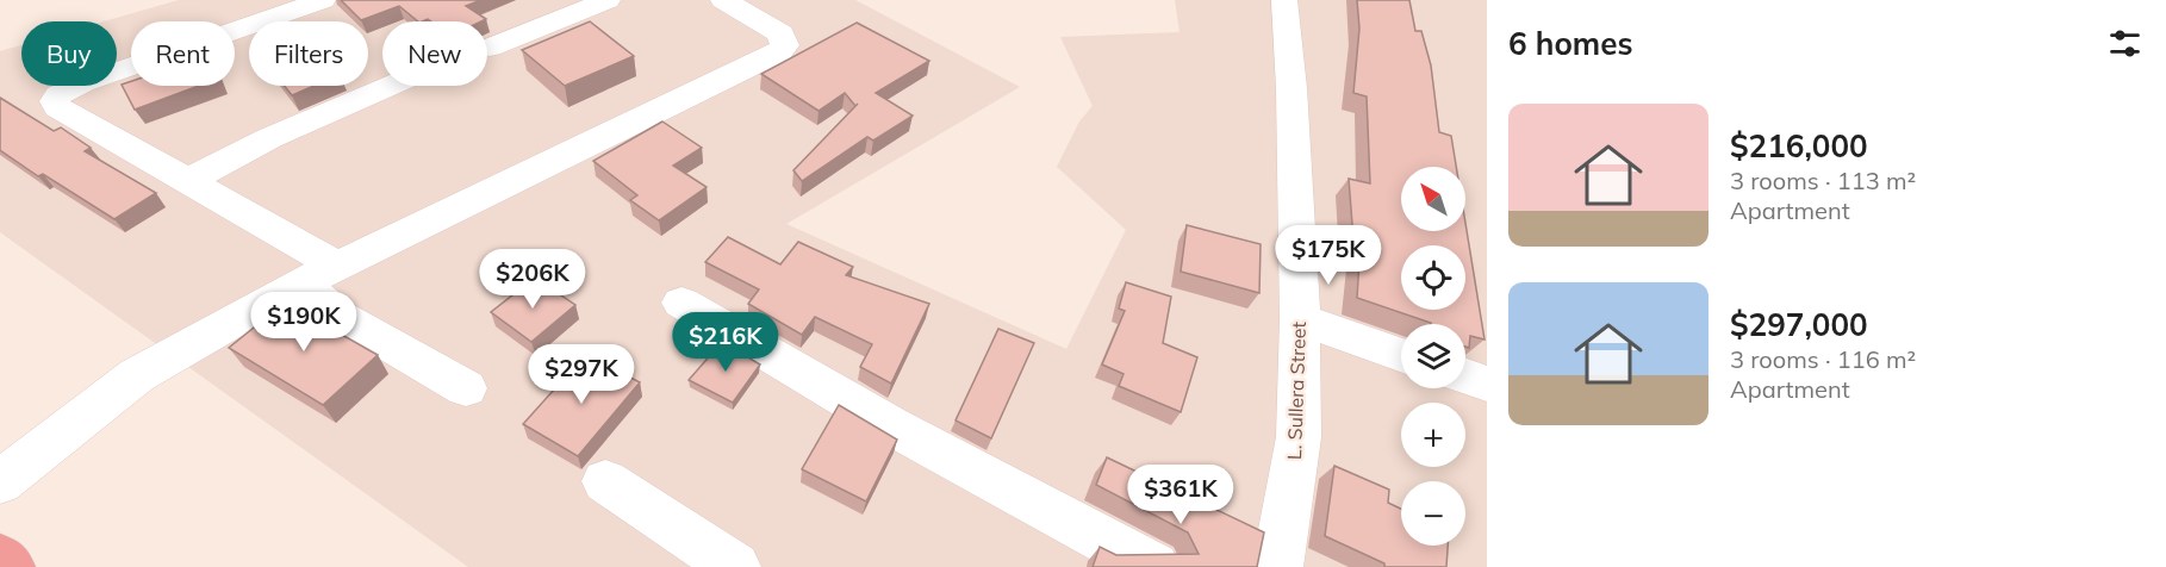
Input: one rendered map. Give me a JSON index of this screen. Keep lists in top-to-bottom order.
{
  "streets": {
    "street": ["L. Sullera Street"]
  },
  "north": "top left",
  "page": {
    "heading": "6 homes",
    "chip": [
      "Buy",
      "Rent",
      "Filters",
      "New"
    ],
    "list": [
      {
        "name": "$216,000",
        "note": "3 rooms · 113 m² · Apartment"
      },
      {
        "name": "$297,000",
        "note": "3 rooms · 116 m² · Apartment"
      }
    ],
    "map_buttons": ["+", "−"],
    "price": [
      "$175K",
      "$206K",
      "$190K",
      "$216K",
      "$297K",
      "$361K"
    ]
  }
}
